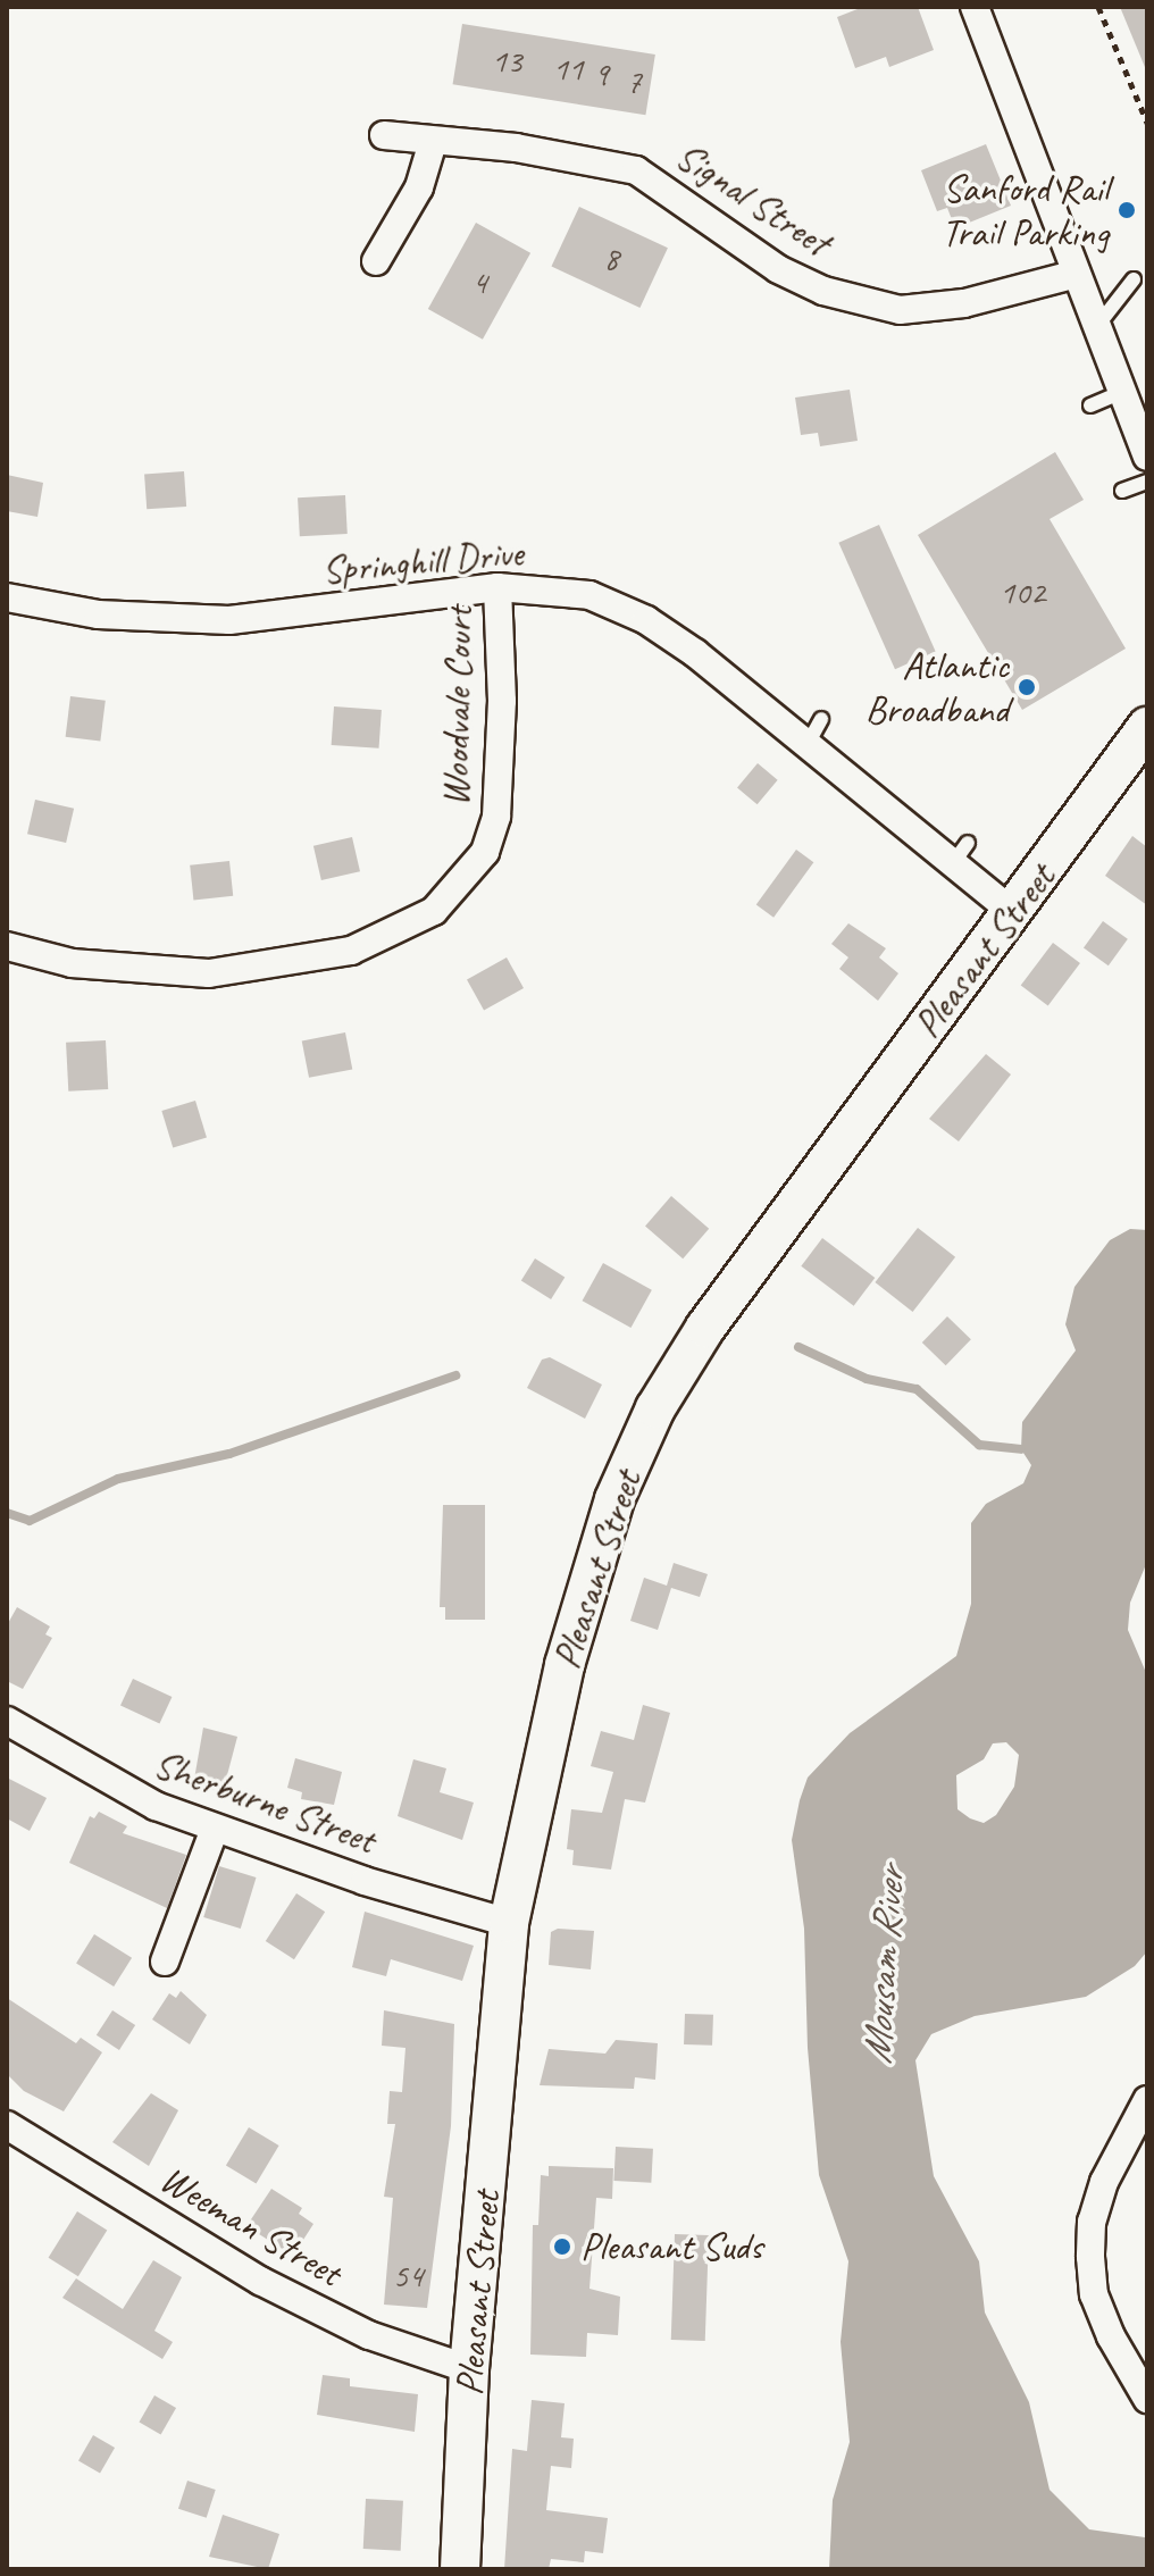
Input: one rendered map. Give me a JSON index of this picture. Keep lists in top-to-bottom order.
{
  "streets": {
    "main road": ["Pleasant Street"],
    "street": [
      "Signal Street",
      "Springhill Drive",
      "Woodvale Court",
      "Sherburne Street",
      "Weeman Street"
    ]
  },
  "crossings": [
    ["Springhill Drive", "Woodvale Court"],
    ["Springhill Drive", "Pleasant Street"],
    ["Pleasant Street", "Sherburne Street"],
    ["Pleasant Street", "Weeman Street"]
  ],
  "water": ["Mousam River"],
  "places": ["Sanford Rail Trail Parking", "Atlantic Broadband", "Pleasant Suds"],
  "house_numbers": [
    "13",
    "11",
    "9",
    "7",
    "8",
    "4",
    "102",
    "54"
  ]
}
